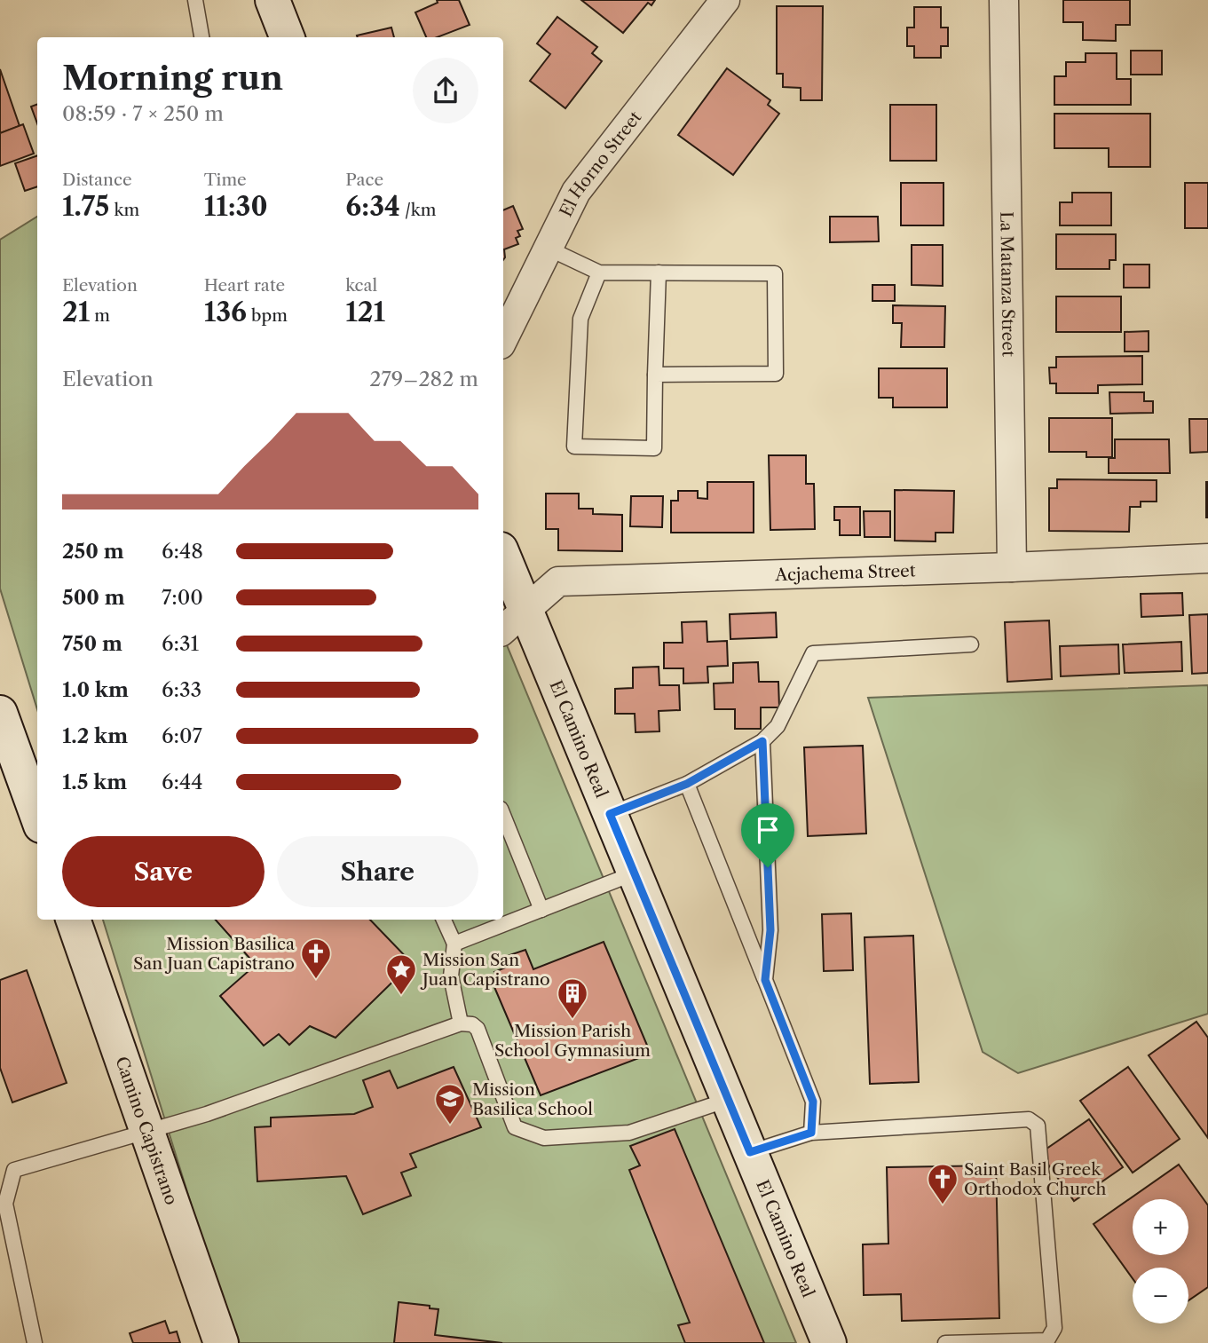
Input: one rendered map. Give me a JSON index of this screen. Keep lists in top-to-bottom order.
{
  "streets": {
    "street": [
      "El Horno Street",
      "La Matanza Street",
      "Acjachema Street",
      "El Camino Real",
      "Camino Capistrano"
    ]
  },
  "crossings": [
    ["La Matanza Street", "Acjachema Street"],
    ["Acjachema Street", "El Camino Real"]
  ],
  "places": {
    "church": ["Mission Basilica San Juan Capistrano", "Saint Basil Greek Orthodox Church"],
    "place": ["Mission San Juan Capistrano"],
    "building": ["Mission Parish School Gymnasium"],
    "school or university": ["Mission Basilica School"]
  },
  "page": {
    "heading": ["Morning run", "08:59 · 7 × 250 m"],
    "stats": [
      ["Distance", "1.75 km"],
      ["Time", "11:30"],
      ["Pace", "6:34 /km"],
      ["Elevation", "21 m"],
      ["Heart rate", "136 bpm"],
      ["kcal", "121"]
    ],
    "chart": ["Elevation", "279–282 m"],
    "list": [
      {
        "name": "250 m",
        "note": "6:48"
      },
      {
        "name": "500 m",
        "note": "7:00"
      },
      {
        "name": "750 m",
        "note": "6:31"
      },
      {
        "name": "1.0 km",
        "note": "6:33"
      },
      {
        "name": "1.2 km",
        "note": "6:07"
      },
      {
        "name": "1.5 km",
        "note": "6:44"
      }
    ],
    "buttons": ["Save", "Share"],
    "map_buttons": ["+", "−"]
  }
}
